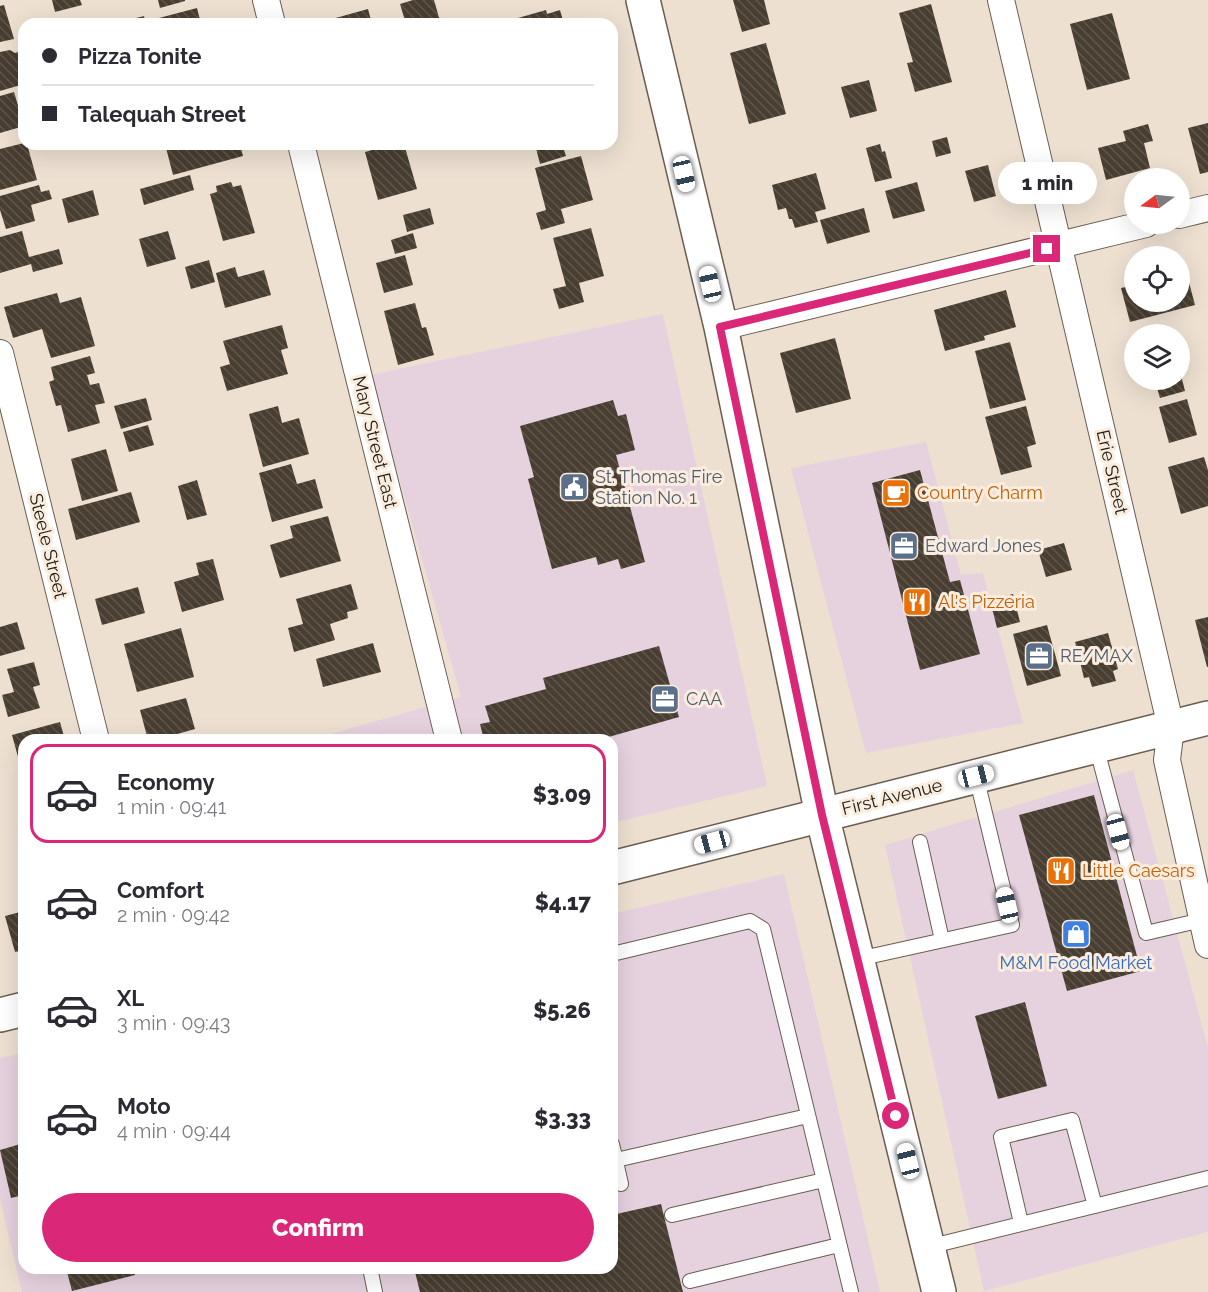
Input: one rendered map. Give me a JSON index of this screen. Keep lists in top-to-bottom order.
{
  "streets": {
    "street": [
      "Mary Street East",
      "Erie Street",
      "Steele Street",
      "First Avenue"
    ]
  },
  "crossings": [
    ["Erie Street", "First Avenue"]
  ],
  "places": {
    "public building": ["St. Thomas Fire Station No. 1"],
    "cafe": ["Country Charm"],
    "office": ["Edward Jones", "RE/MAX", "CAA"],
    "restaurant": ["Al's Pizzeria", "Little Caesars"],
    "shop": ["M&M Food Market"]
  },
  "north": "left",
  "page": {
    "banner": ["Pizza Tonite", "Talequah Street"],
    "bubble": "1 min",
    "list": [
      {
        "name": "Economy",
        "note": "1 min · 09:41",
        "value": "$3.09"
      },
      {
        "name": "Comfort",
        "note": "2 min · 09:42",
        "value": "$4.17"
      },
      {
        "name": "XL",
        "note": "3 min · 09:43",
        "value": "$5.26"
      },
      {
        "name": "Moto",
        "note": "4 min · 09:44",
        "value": "$3.33"
      }
    ],
    "buttons": "Confirm"
  }
}
